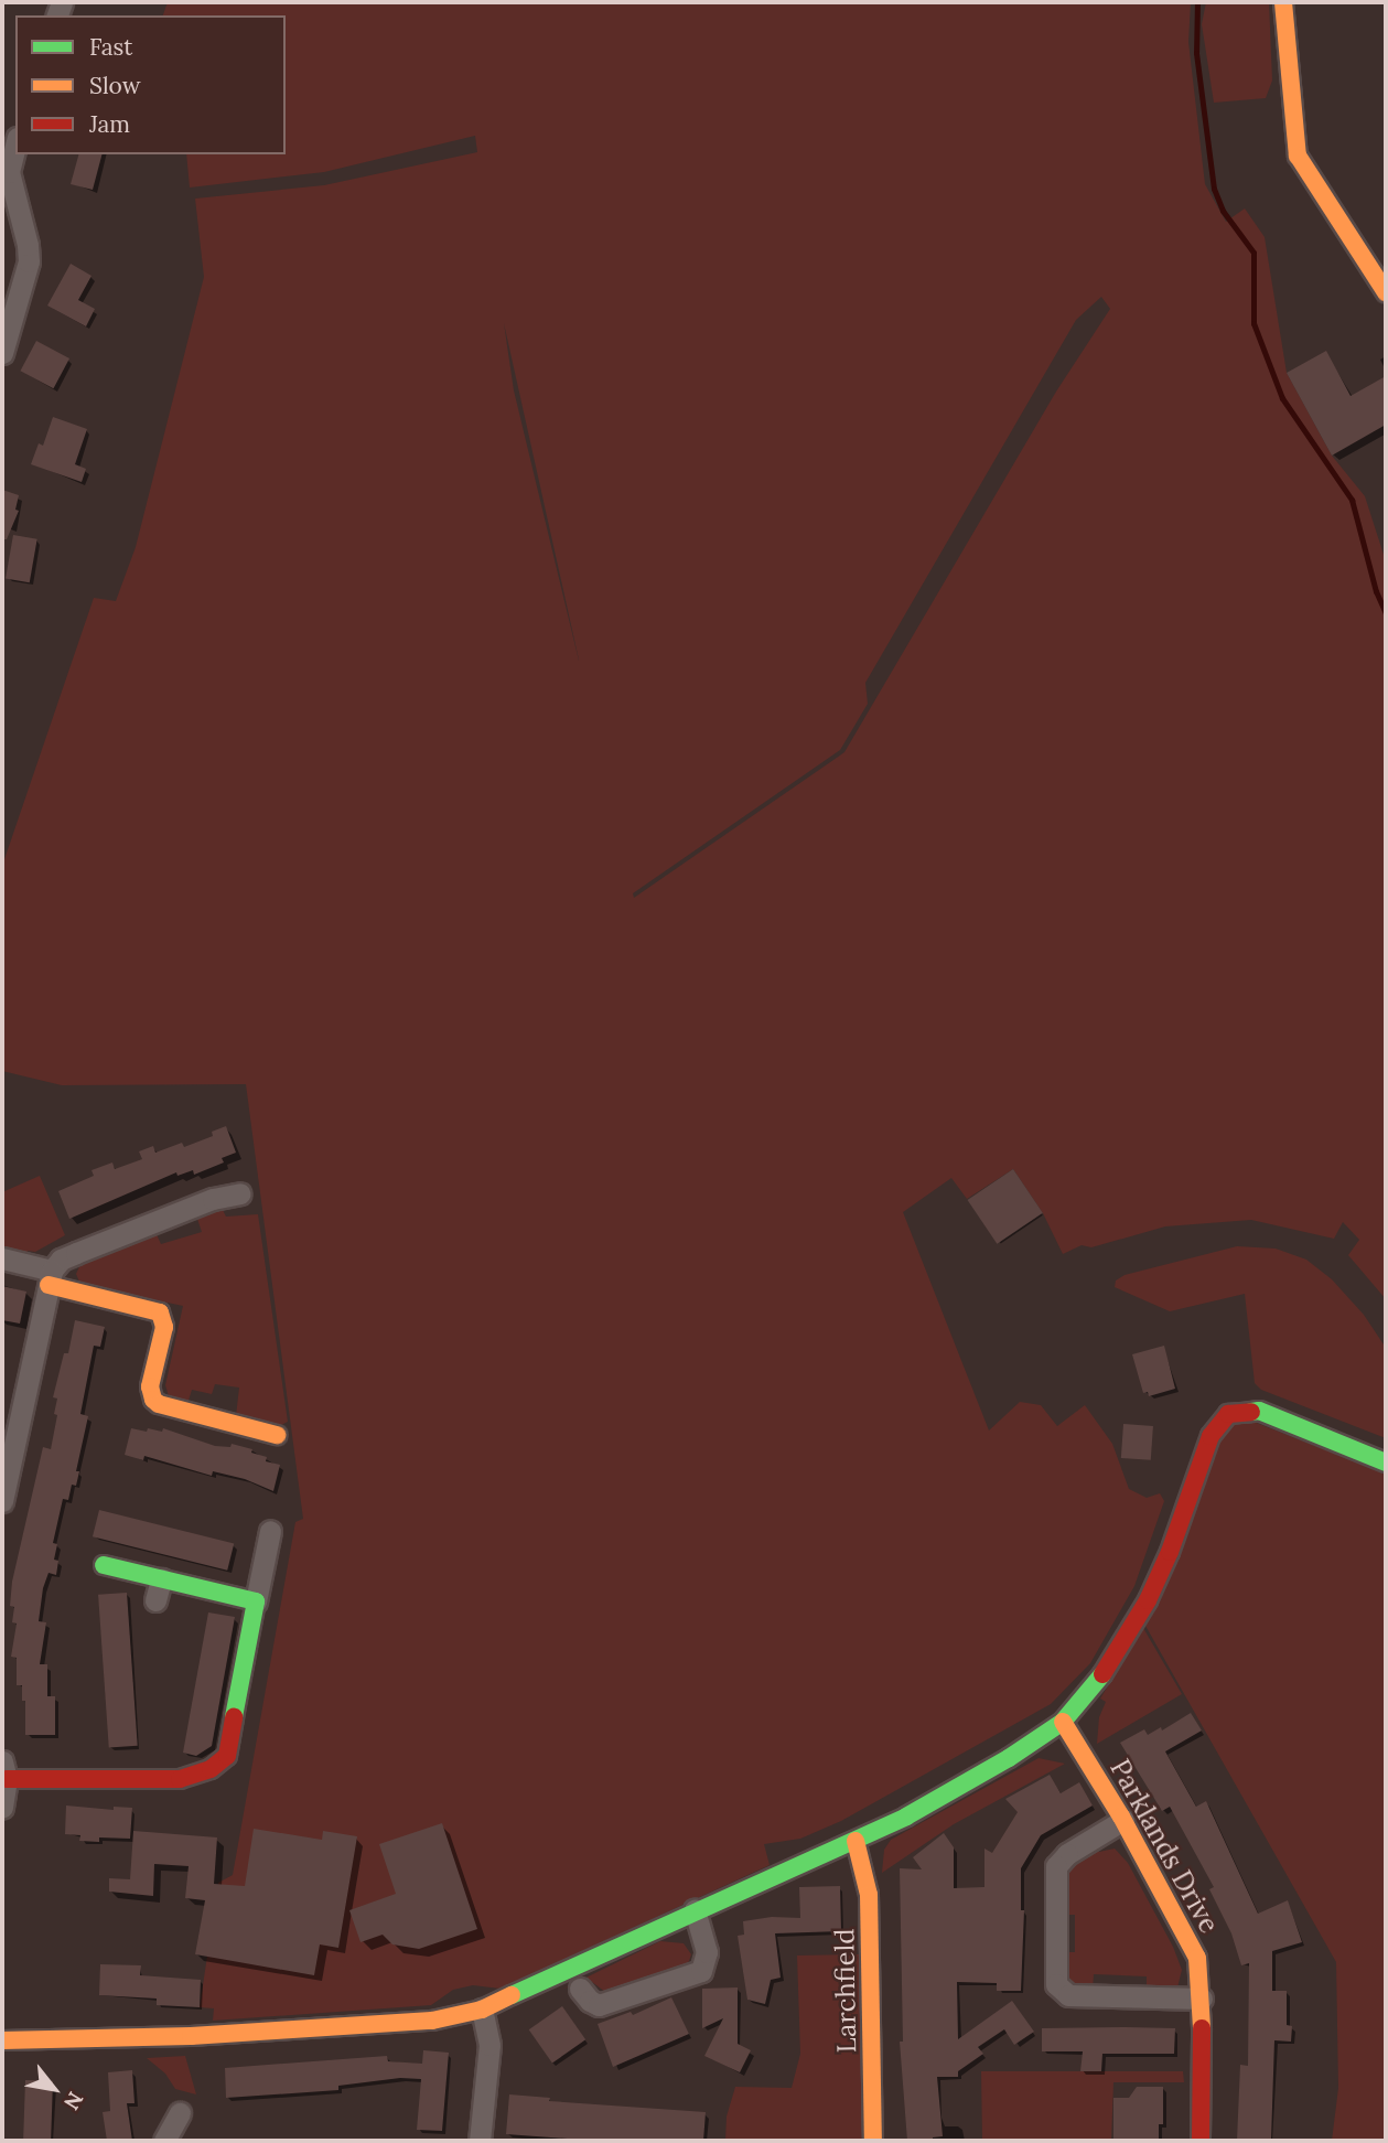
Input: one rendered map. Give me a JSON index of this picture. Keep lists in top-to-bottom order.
{
  "streets": {
    "street": ["Parklands Drive", "Larchfield"]
  },
  "legend": ["Fast", "Slow", "Jam"],
  "north": "bottom right"
}
